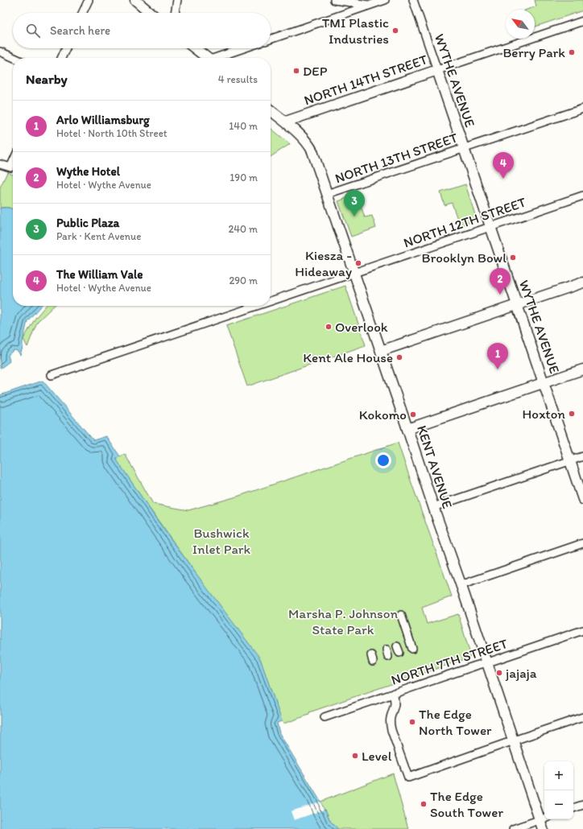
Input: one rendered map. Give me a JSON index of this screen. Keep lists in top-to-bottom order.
{
  "streets": {
    "main road": ["NORTH 14TH STREET", "WYTHE AVENUE", "KENT AVENUE"],
    "street": ["NORTH 13TH STREET", "NORTH 12TH STREET", "NORTH 7TH STREET"]
  },
  "crossings": [
    ["NORTH 14TH STREET", "WYTHE AVENUE"],
    ["NORTH 14TH STREET", "KENT AVENUE"],
    ["WYTHE AVENUE", "NORTH 13TH STREET"],
    ["WYTHE AVENUE", "NORTH 12TH STREET"],
    ["NORTH 13TH STREET", "KENT AVENUE"],
    ["NORTH 12TH STREET", "KENT AVENUE"],
    ["KENT AVENUE", "NORTH 7TH STREET"]
  ],
  "parks": ["Bushwick Inlet Park", "Marsha P. Johnson State Park"],
  "places": [
    "TMI Plastic Industries",
    "Berry Park",
    "DEP",
    "Brooklyn Bowl",
    "Kiesza - Hideaway",
    "Overlook",
    "Kent Ale House",
    "Hoxton",
    "Kokomo",
    "jajaja",
    "The Edge North Tower",
    "Level",
    "The Edge South Tower"
  ],
  "north": "top left",
  "page": {
    "search": "Search here",
    "heading": ["Nearby", "4 results"],
    "list": [
      {
        "mark": "1",
        "name": "Arlo Williamsburg",
        "note": "Hotel · North 10th Street",
        "value": "140 m"
      },
      {
        "mark": "2",
        "name": "Wythe Hotel",
        "note": "Hotel · Wythe Avenue",
        "value": "190 m"
      },
      {
        "mark": "3",
        "name": "Public Plaza",
        "note": "Park · Kent Avenue",
        "value": "240 m"
      },
      {
        "mark": "4",
        "name": "The William Vale",
        "note": "Hotel · Wythe Avenue",
        "value": "290 m"
      }
    ],
    "pins": [
      "4",
      "3",
      "2",
      "1"
    ],
    "map_buttons": ["+", "−"]
  }
}
